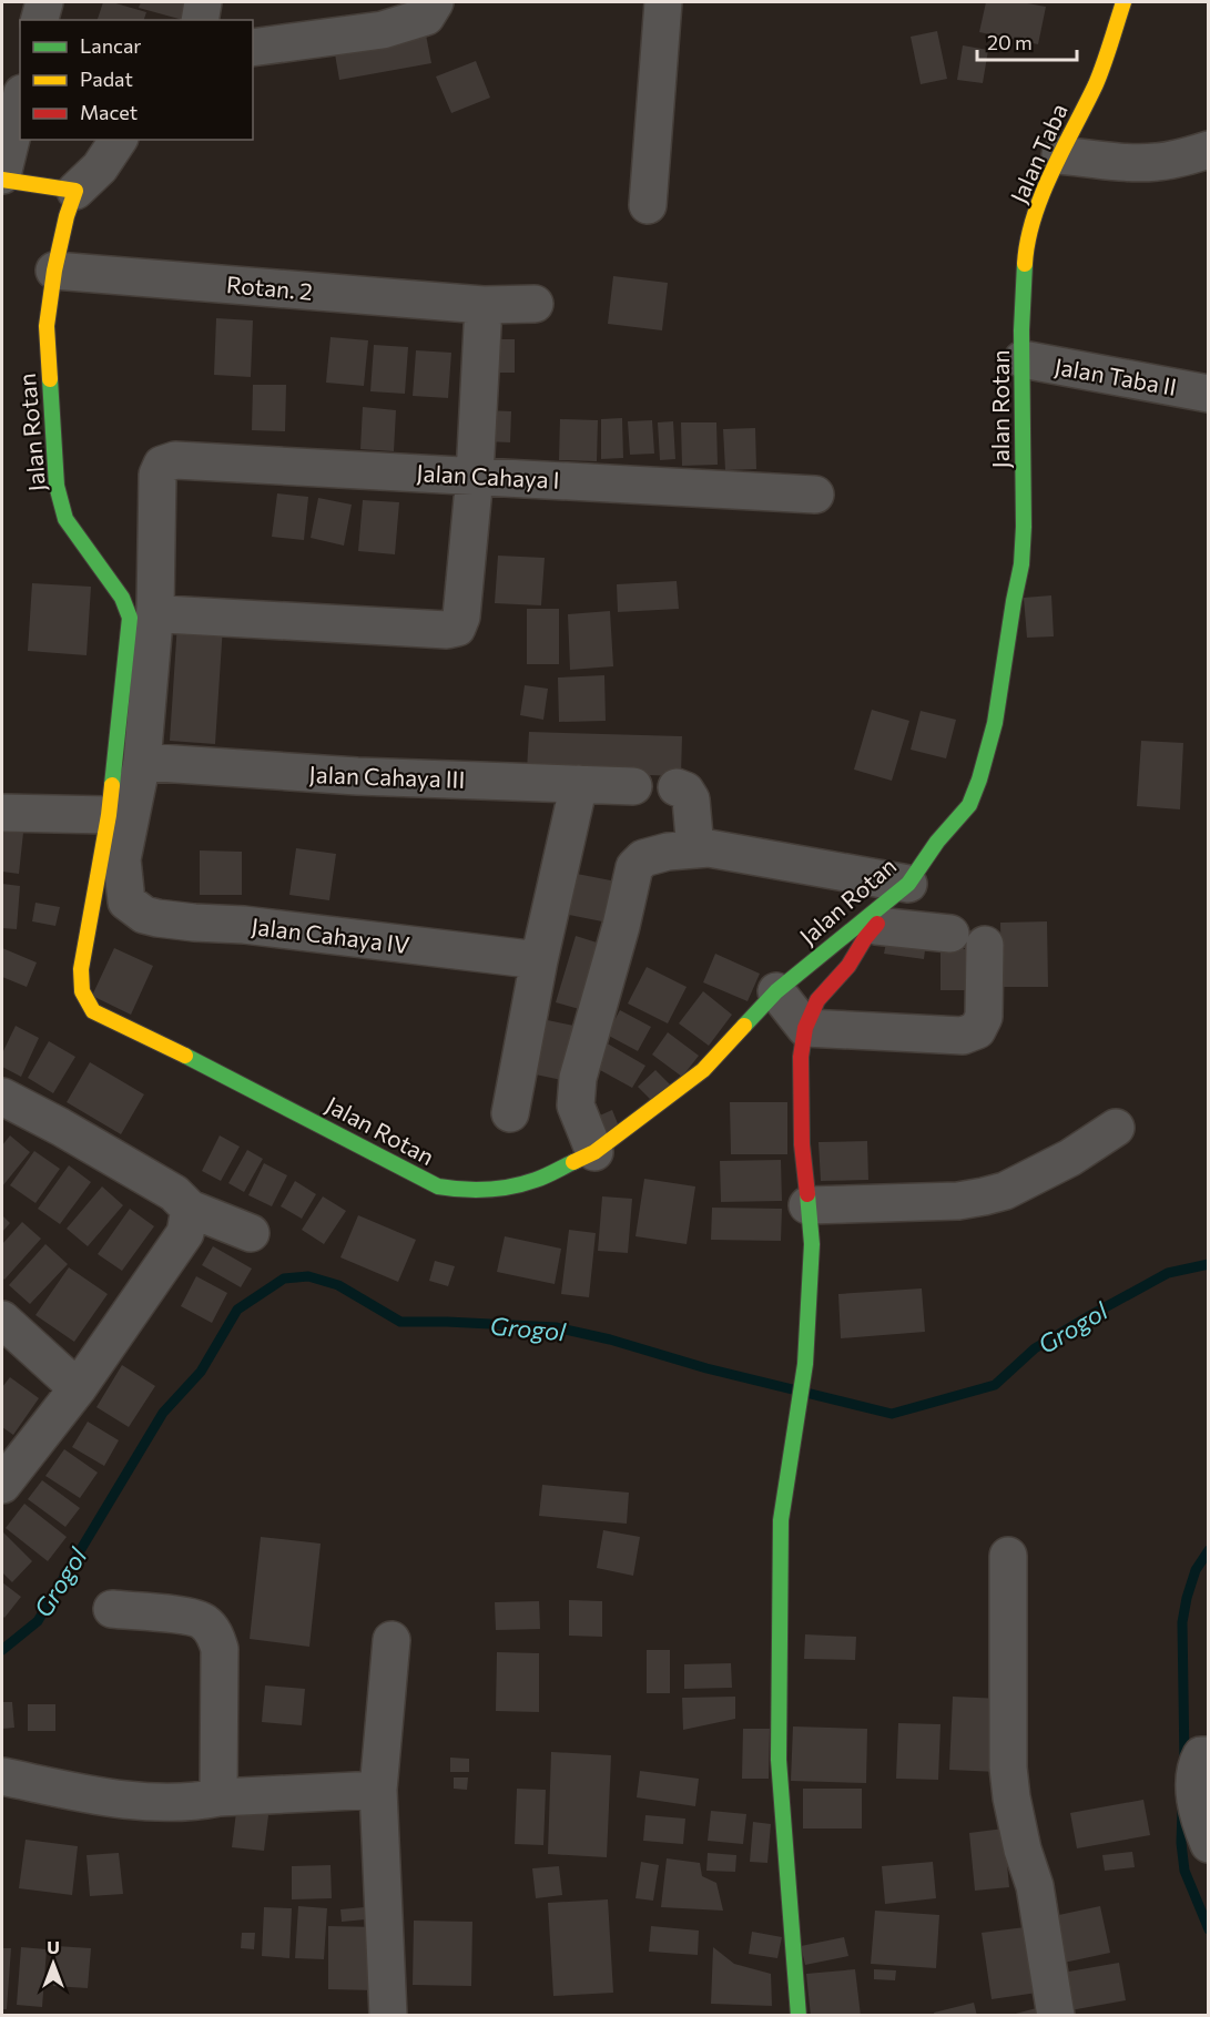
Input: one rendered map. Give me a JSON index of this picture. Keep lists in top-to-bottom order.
{
  "streets": {
    "street": [
      "Jalan Taba",
      "Rotan. 2",
      "Jalan Taba II",
      "Jalan Rotan",
      "Jalan Cahaya I",
      "Jalan Cahaya III",
      "Jalan Cahaya IV"
    ]
  },
  "crossings": [
    ["Jalan Taba", "Jalan Taba II"],
    ["Jalan Taba", "Jalan Rotan"],
    ["Rotan. 2", "Jalan Rotan"],
    ["Jalan Taba II", "Jalan Rotan"],
    ["Jalan Cahaya III", "Jalan Cahaya IV"]
  ],
  "water": ["Grogol"],
  "legend": ["Lancar", "Padat", "Macet"],
  "scale_bar": "20 m",
  "north": "top"
}
